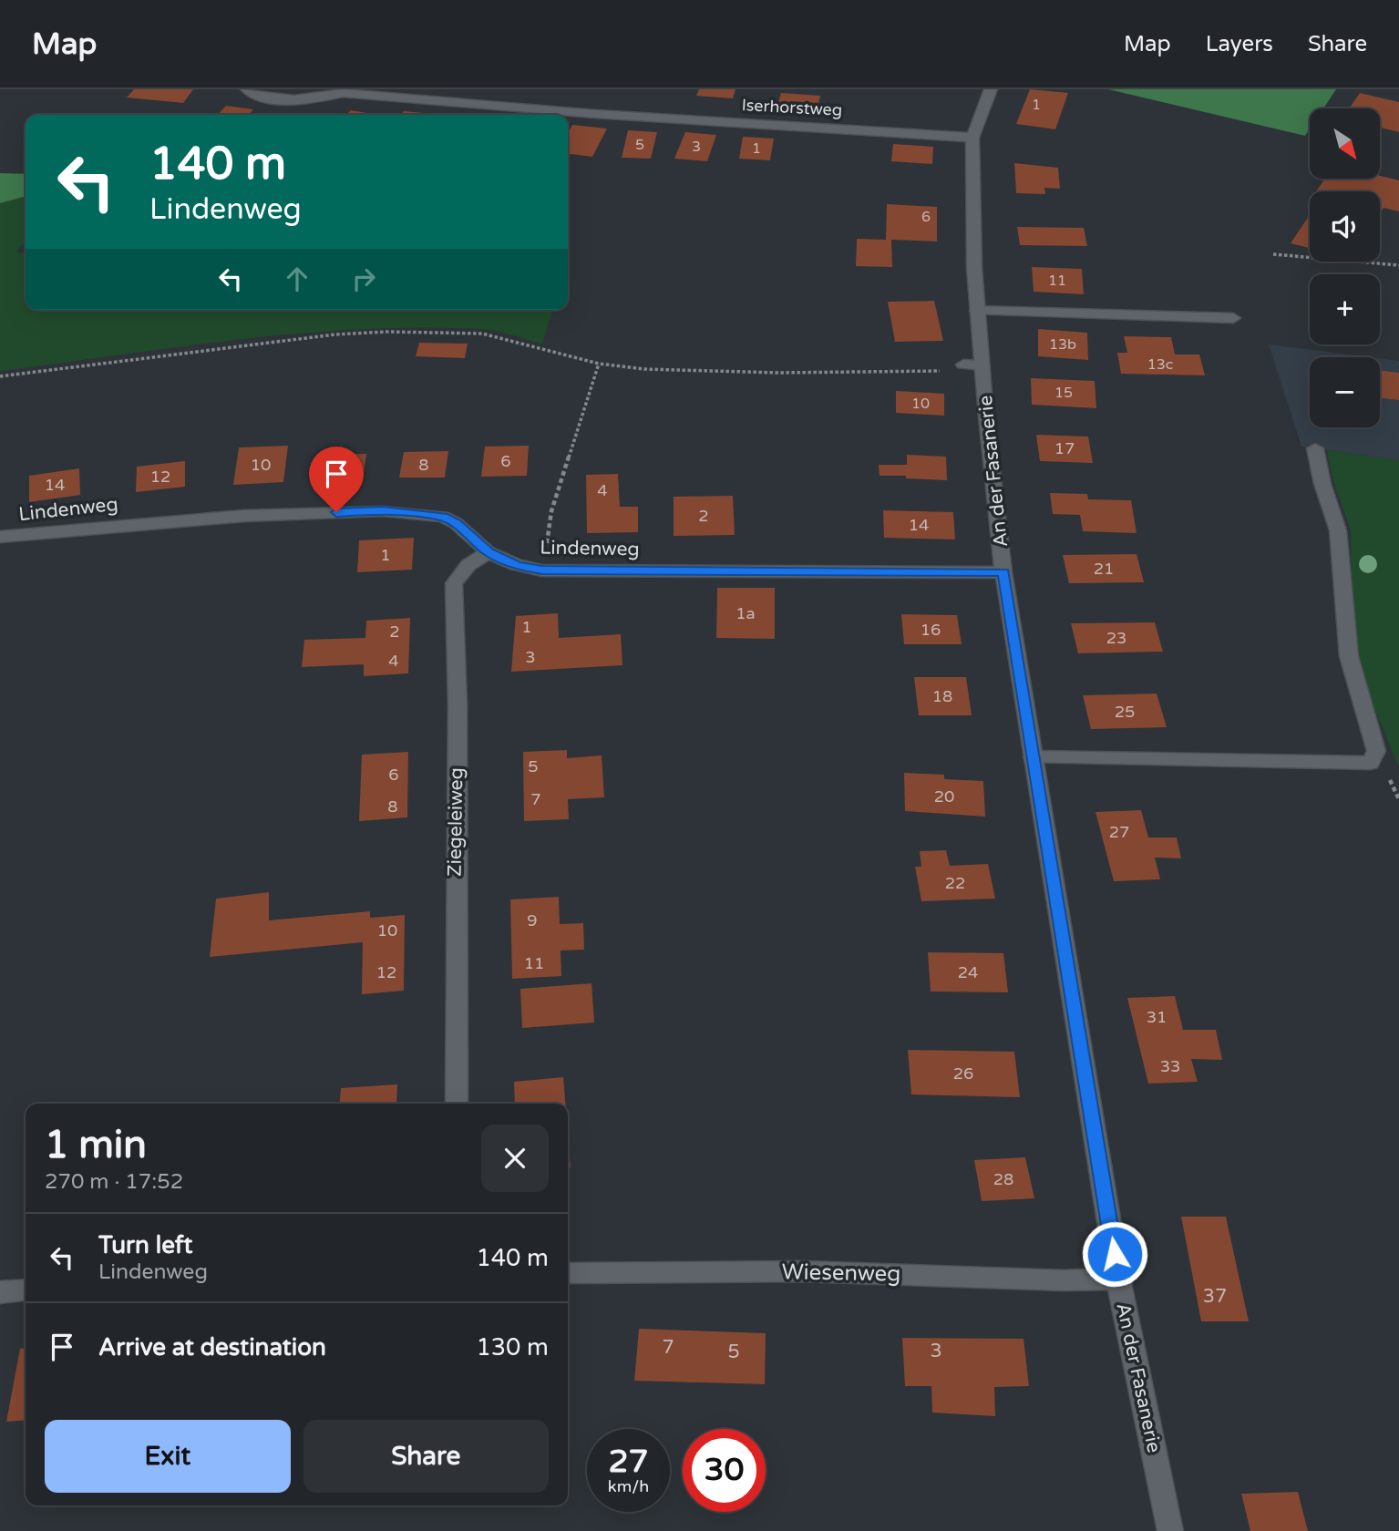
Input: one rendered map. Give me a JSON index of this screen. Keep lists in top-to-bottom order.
{
  "streets": {
    "street": [
      "Iserhorstweg",
      "An der Fasanerie",
      "Lindenweg",
      "Ziegeleiweg",
      "Wiesenweg"
    ]
  },
  "crossings": [
    ["Iserhorstweg", "An der Fasanerie"],
    ["An der Fasanerie", "Lindenweg"],
    ["An der Fasanerie", "Wiesenweg"],
    ["Lindenweg", "Ziegeleiweg"]
  ],
  "house_numbers": [
    "1",
    "5",
    "3",
    "1",
    "6",
    "11",
    "13b",
    "13c",
    "15",
    "10",
    "17",
    "6",
    "10",
    "8",
    "12",
    "14",
    "4",
    "2",
    "14",
    "1",
    "21",
    "1a",
    "1",
    "16",
    "2",
    "23",
    "3",
    "4",
    "18",
    "25",
    "5",
    "6",
    "20",
    "7",
    "8",
    "27",
    "22",
    "9",
    "10",
    "11",
    "12",
    "24",
    "31",
    "33",
    "26",
    "28",
    "37",
    "7",
    "3",
    "5"
  ],
  "north": "bottom right",
  "page": {
    "header": "Map",
    "nav": ["Map", "Layers", "Share"],
    "map_buttons": ["+", "−"],
    "turn": ["140 m", "Lindenweg"],
    "heading": ["1 min", "270 m · 17:52"],
    "list": [
      {
        "name": "Turn left",
        "note": "Lindenweg",
        "value": "140 m"
      },
      {
        "name": "Arrive at destination",
        "value": "130 m"
      }
    ],
    "buttons": ["Exit", "Share"],
    "speed": "27 km/h",
    "limit": "30"
  }
}
